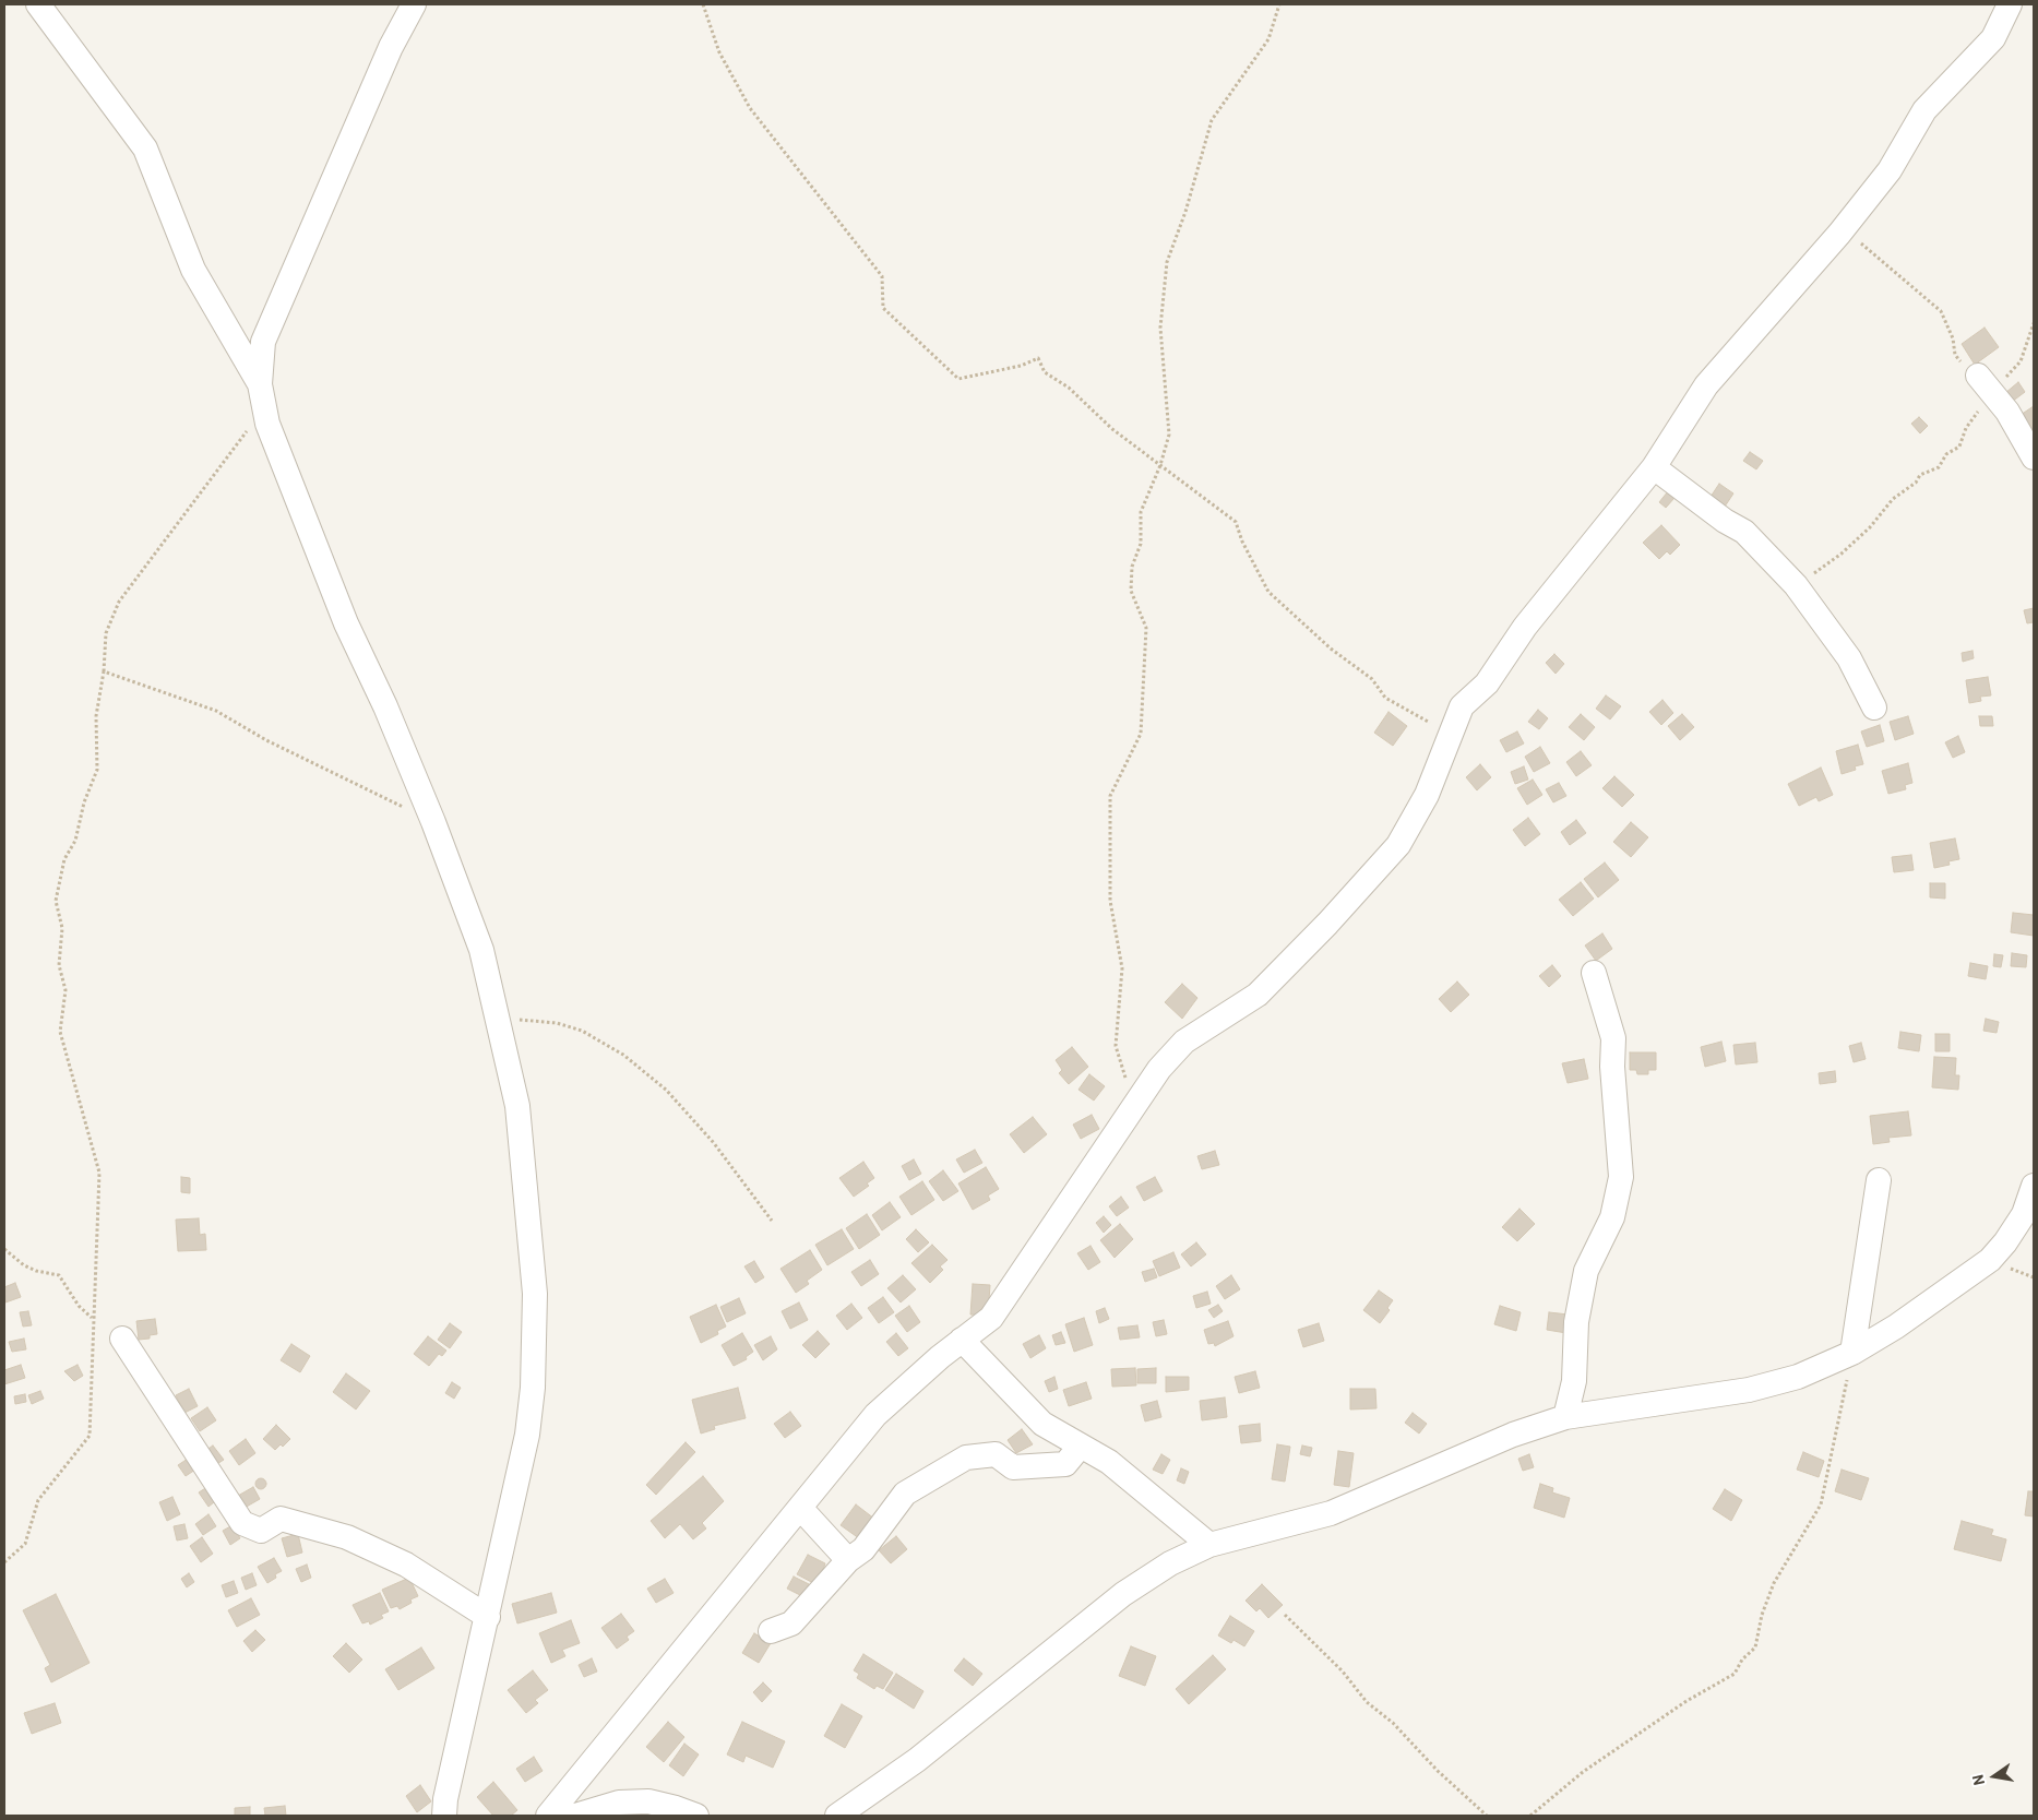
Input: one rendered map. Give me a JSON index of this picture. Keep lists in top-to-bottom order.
{
  "north": "left"
}
